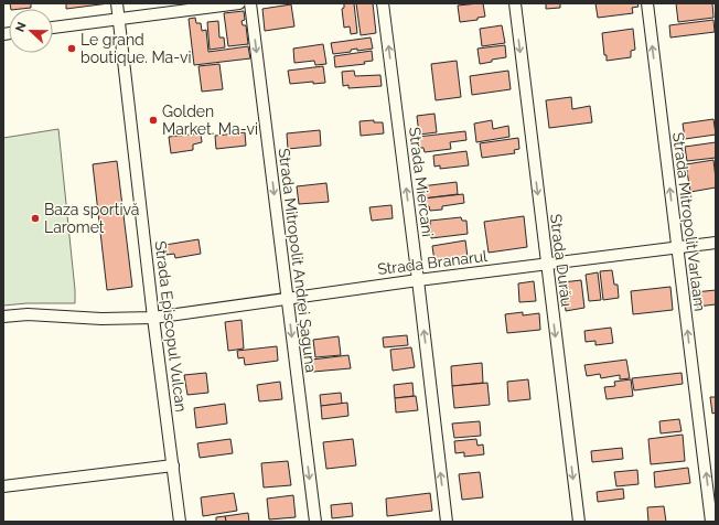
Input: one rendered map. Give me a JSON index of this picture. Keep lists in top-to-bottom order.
{
  "streets": {
    "street": [
      "Strada Miercani",
      "Strada Mitropolit Varlaam",
      "Strada Mitropolit Andrei Șaguna",
      "Strada Durău",
      "Strada Branarul",
      "Strada Episcopul Vulcan"
    ]
  },
  "crossings": [
    ["Strada Miercani", "Strada Branarul"],
    ["Strada Mitropolit Varlaam", "Strada Branarul"],
    ["Strada Mitropolit Andrei Șaguna", "Strada Branarul"],
    ["Strada Durău", "Strada Branarul"],
    ["Strada Branarul", "Strada Episcopul Vulcan"]
  ],
  "one_way": [
    "Strada Miercani",
    "Strada Mitropolit Varlaam",
    "Strada Mitropolit Andrei Șaguna",
    "Strada Durău"
  ],
  "places": ["Le grand boutique. Ma-vi", "Golden Market. Ma-vi", "Baza sportivă Laromet"],
  "north": "left"
}
